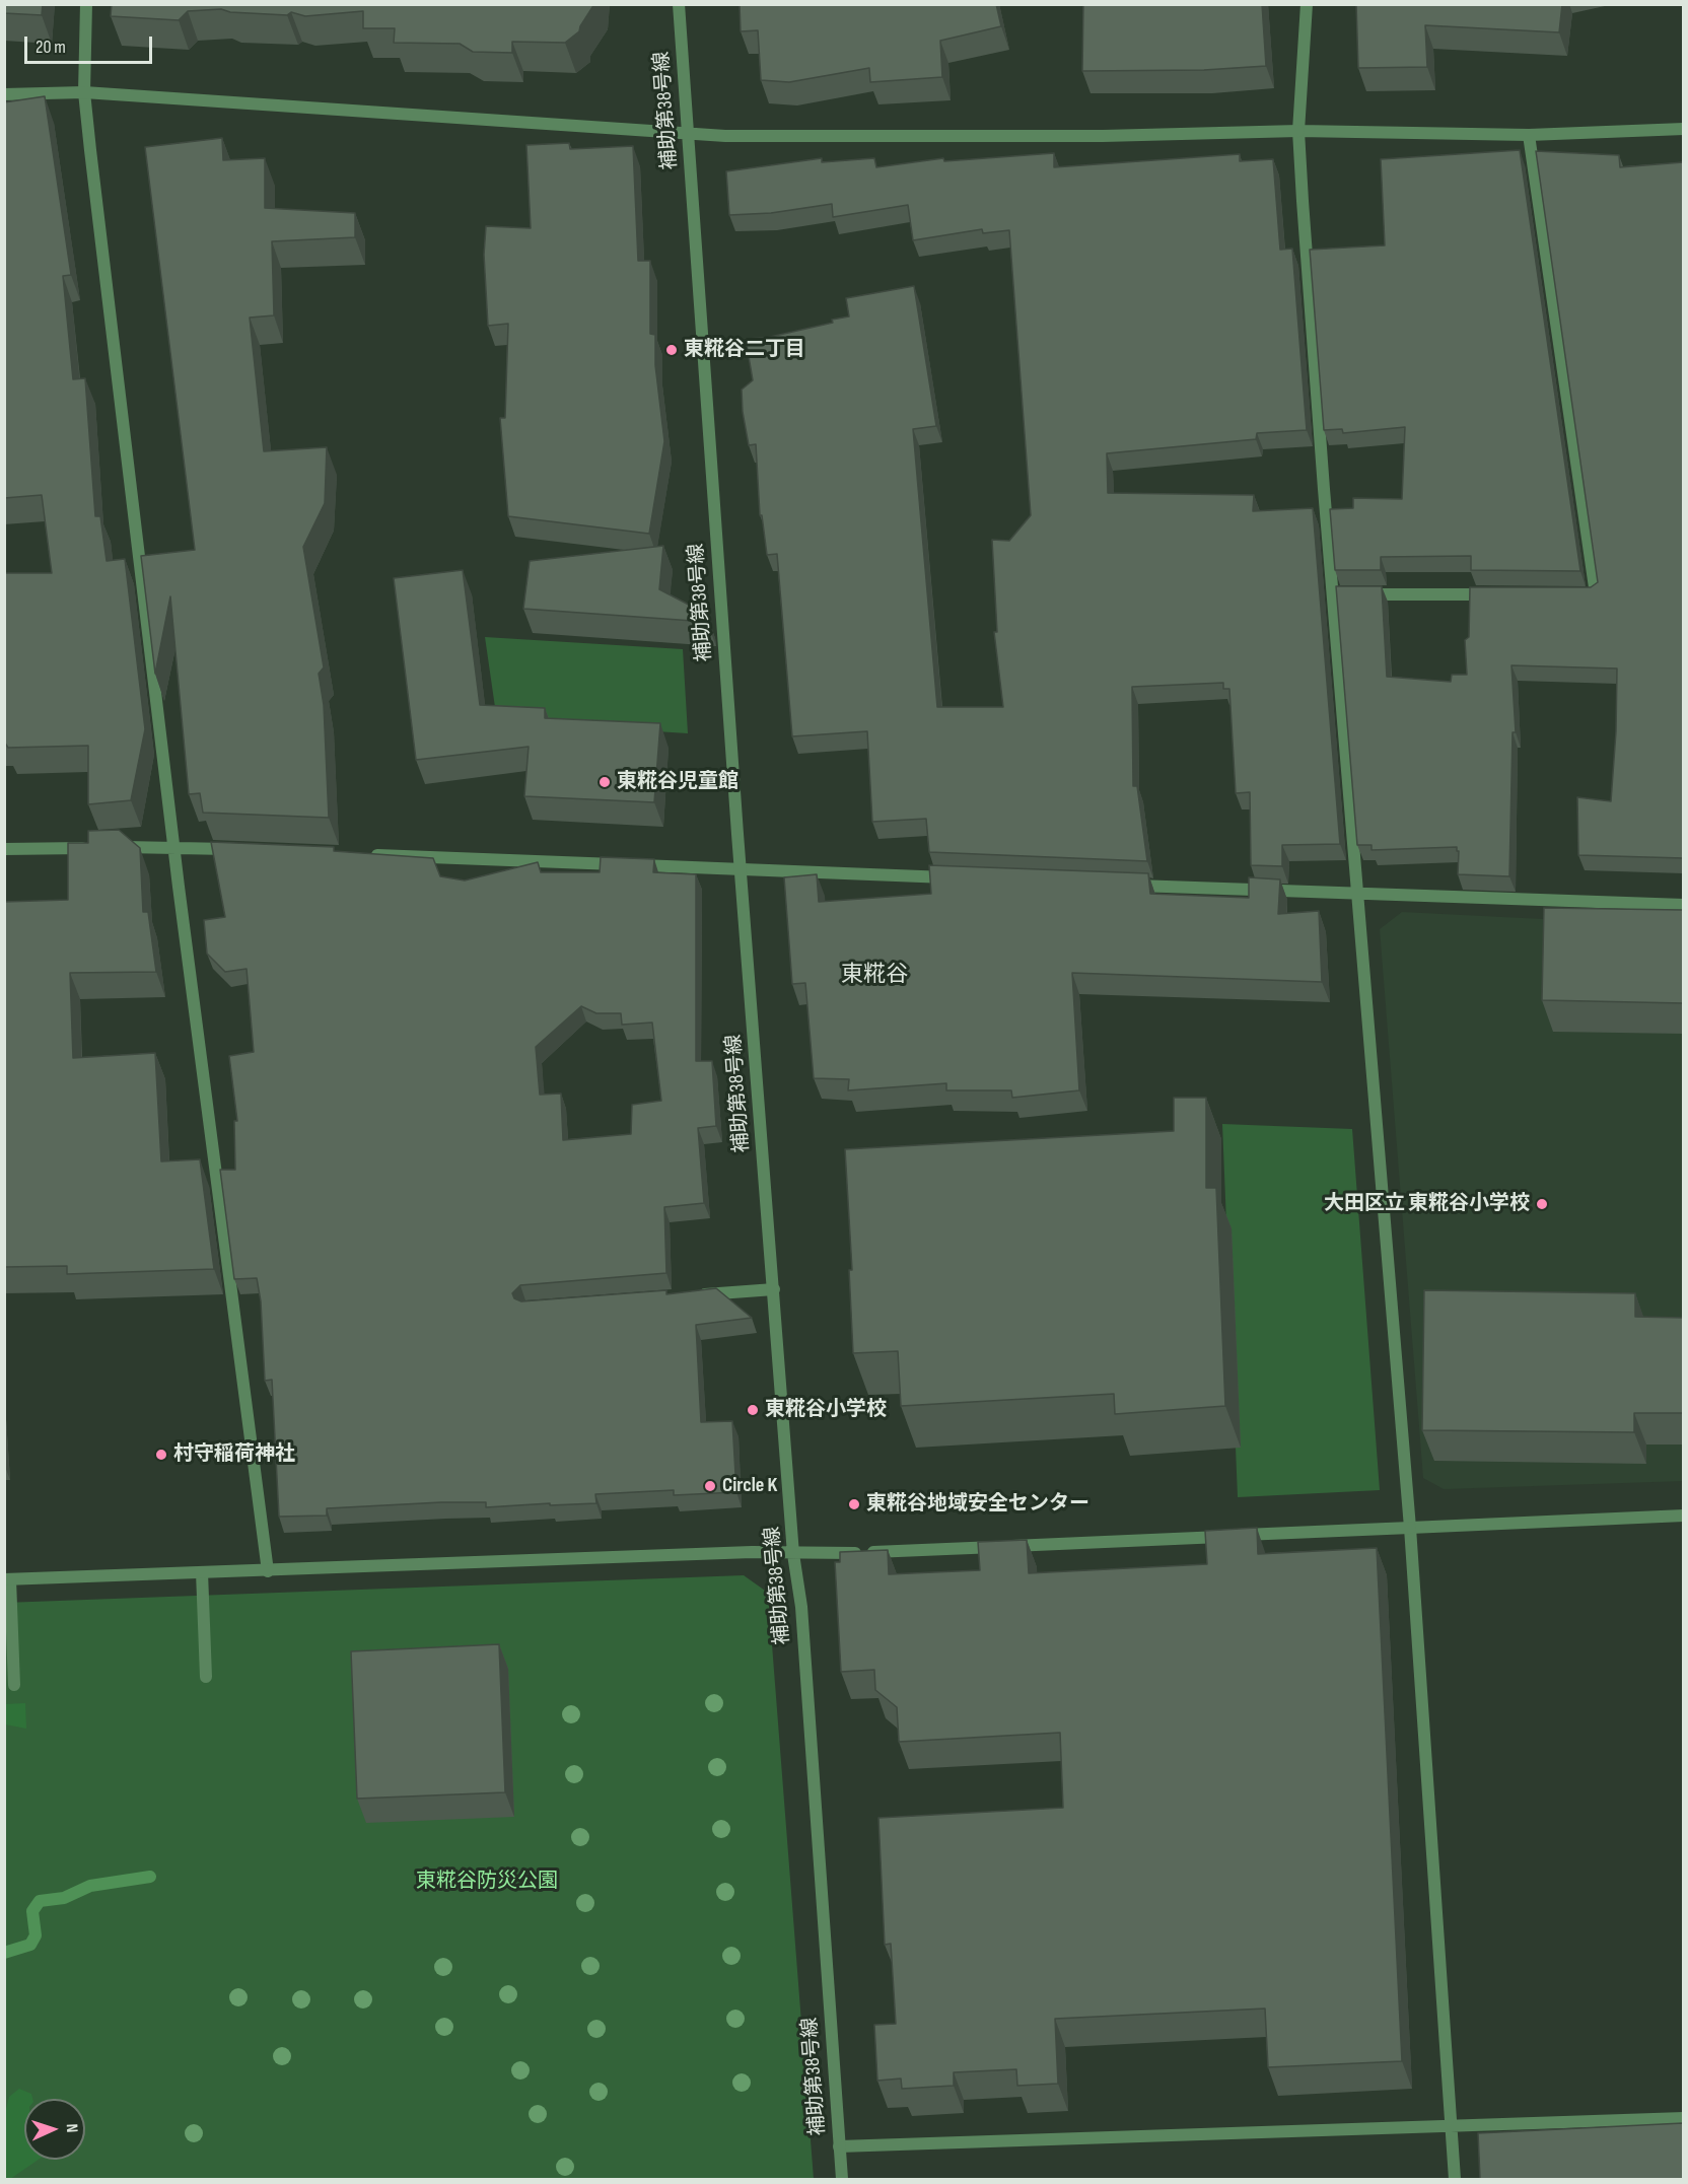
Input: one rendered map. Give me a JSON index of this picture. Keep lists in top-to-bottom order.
{
  "streets": {
    "street": ["補助第38号線"]
  },
  "districts": ["東糀谷"],
  "parks": ["東糀谷防災公園"],
  "places": [
    "東糀谷二丁目",
    "東糀谷児童館",
    "大田区立 東糀谷小学校",
    "東糀谷小学校",
    "村守稲荷神社",
    "Circle K",
    "東糀谷地域安全センター"
  ],
  "scale_bar": "20 m",
  "north": "right"
}
